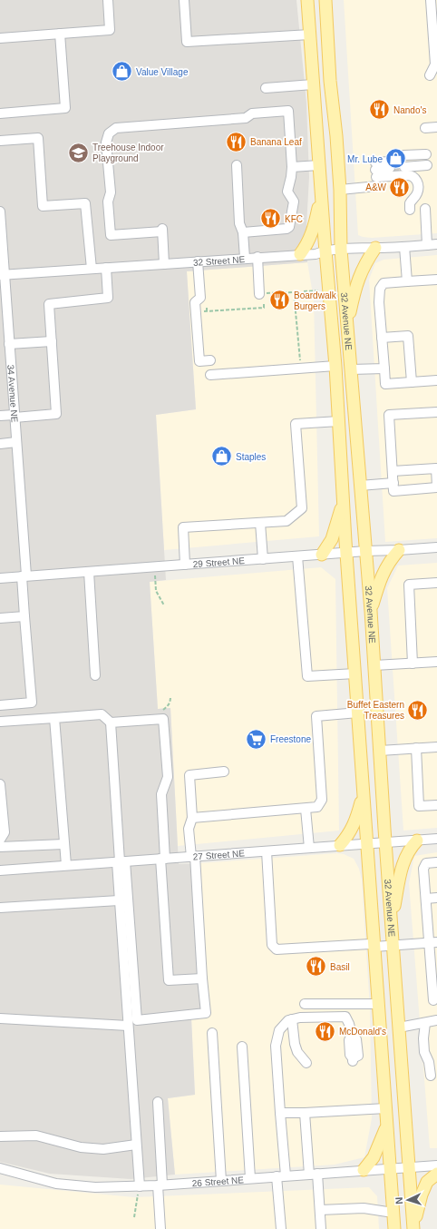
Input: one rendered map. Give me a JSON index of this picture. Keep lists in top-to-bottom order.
{
  "streets": {
    "main road": ["32 Avenue NE"],
    "street": [
      "32 Street NE",
      "34 Avenue NE",
      "29 Street NE",
      "27 Street NE",
      "26 Street NE"
    ]
  },
  "crossings": [
    ["32 Street NE", "32 Avenue NE"],
    ["32 Street NE", "34 Avenue NE"],
    ["32 Avenue NE", "29 Street NE"],
    ["32 Avenue NE", "27 Street NE"],
    ["32 Avenue NE", "26 Street NE"],
    ["34 Avenue NE", "29 Street NE"]
  ],
  "places": {
    "shop": ["Value Village", "Mr. Lube", "Staples"],
    "restaurant": [
      "Nando's",
      "Banana Leaf",
      "A&W",
      "KFC",
      "Boardwalk Burgers",
      "Buffet Eastern Treasures",
      "Basil",
      "McDonald's"
    ],
    "school or university": ["Treehouse Indoor Playground"],
    "supermarket": ["Freestone"]
  },
  "north": "left"
}
